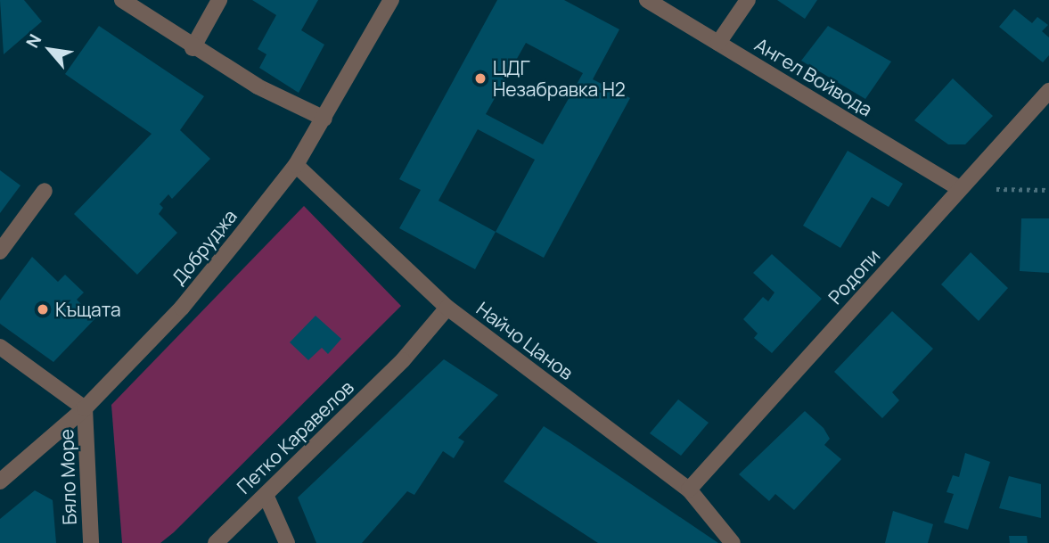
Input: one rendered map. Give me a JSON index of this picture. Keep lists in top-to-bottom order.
{
  "streets": {
    "street": [
      "Ангел Войвода",
      "Добруджа",
      "Родопи",
      "Найчо Цанов",
      "Петко Каравелов",
      "Бяло Море"
    ]
  },
  "crossings": [
    ["Ангел Войвода", "Родопи"],
    ["Добруджа", "Найчо Цанов"],
    ["Добруджа", "Бяло Море"],
    ["Родопи", "Найчо Цанов"],
    ["Найчо Цанов", "Петко Каравелов"]
  ],
  "places": ["ЦДГ Незабравка Н2", "Къщата"],
  "north": "top left"
}
